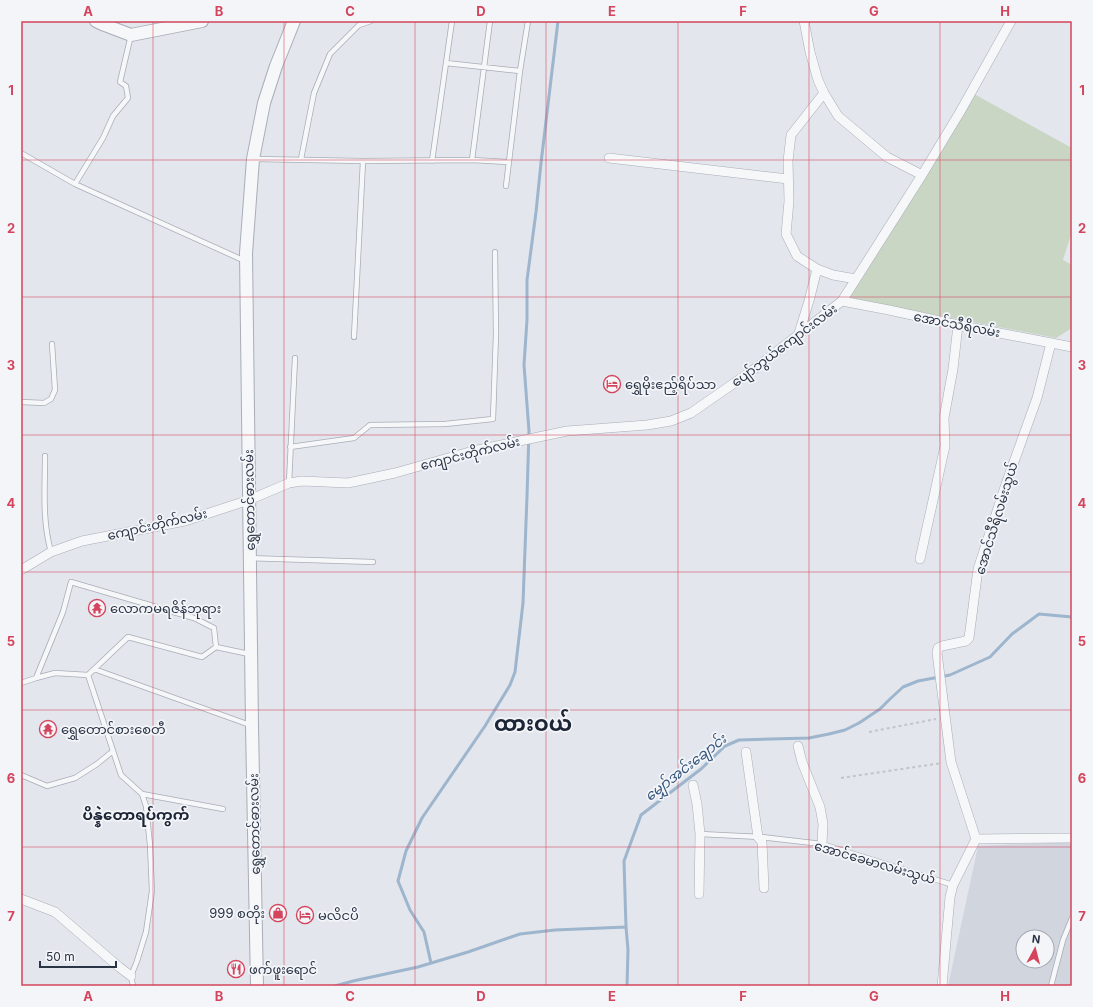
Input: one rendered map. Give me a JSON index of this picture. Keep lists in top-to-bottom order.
{
  "streets": {
    "street": [
      "အောင်သီရိလမ်း",
      "ပျော်ဘွယ်ကျောင်းလမ်း",
      "ကျောင်းတိုက်လမ်း",
      "ရွှေတောင်ဓားလမ်း",
      "အောင်သီရိလမ်းသွယ်"
    ],
    "lane": ["အောင်ခေမာလမ်းသွယ်"]
  },
  "crossings": [
    ["အောင်သီရိလမ်း", "ပျော်ဘွယ်ကျောင်းလမ်း"],
    ["အောင်သီရိလမ်း", "အောင်သီရိလမ်းသွယ်"],
    ["ပျော်ဘွယ်ကျောင်းလမ်း", "ကျောင်းတိုက်လမ်း"],
    ["ကျောင်းတိုက်လမ်း", "ရွှေတောင်ဓားလမ်း"]
  ],
  "districts": ["ထားဝယ်", "ပိန္နဲတောရပ်ကွက်"],
  "water": ["မျှော်အင်းချောင်း"],
  "places": {
    "hotel": ["ရွှေမိုးဧည့်ရိပ်သာ", "မလိငပိ"],
    "temple": ["လောကမရဇိန်ဘုရား", "ရွှေတောင်စားစေတီ"],
    "shop": ["999 စတိုး"],
    "restaurant": ["ဖက်ဖူးရောင်"]
  },
  "scale_bar": "50 m",
  "north": "top",
  "grid": {
    "columns": [
      "A",
      "B",
      "C",
      "D",
      "E",
      "F",
      "G",
      "H"
    ],
    "rows": [
      "1",
      "2",
      "3",
      "4",
      "5",
      "6",
      "7"
    ]
  }
}
